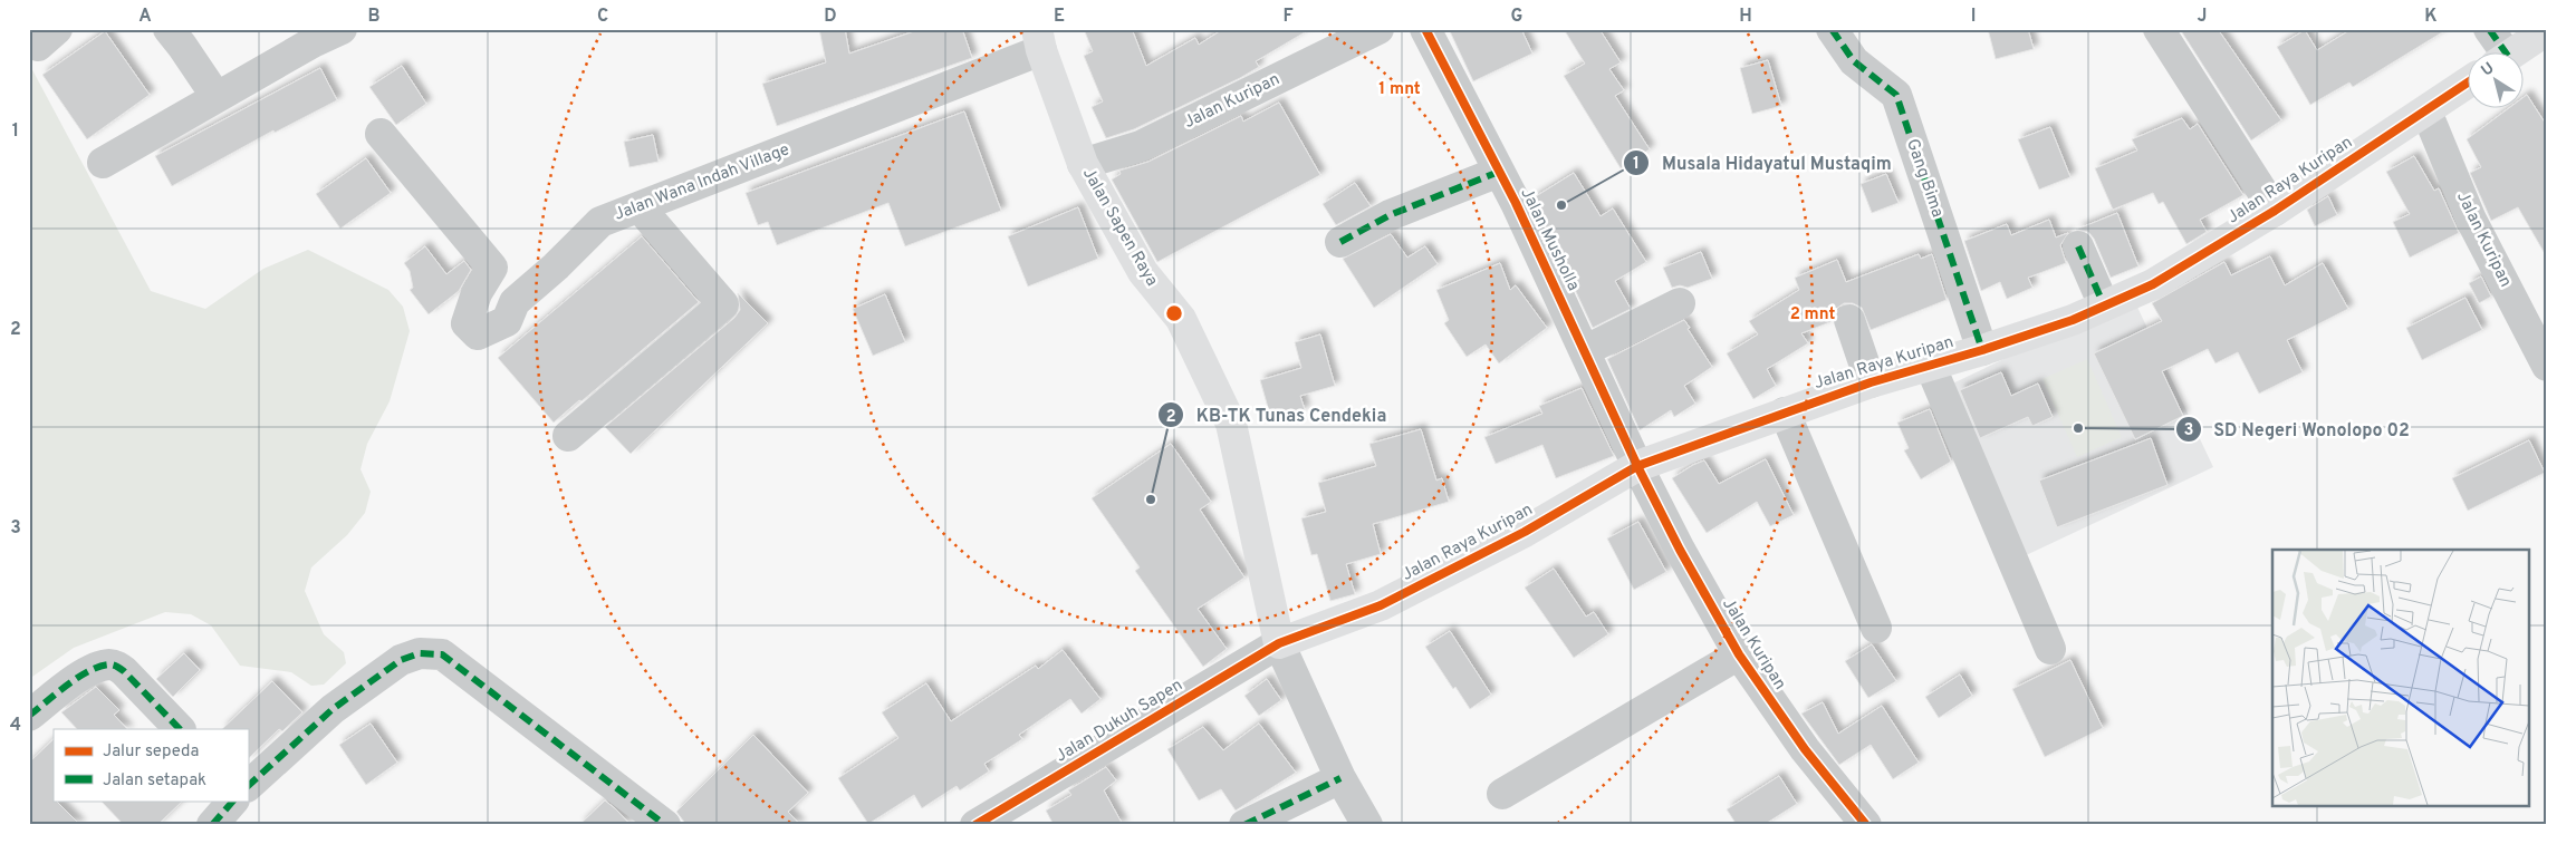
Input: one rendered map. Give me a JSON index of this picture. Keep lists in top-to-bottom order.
{
  "streets": {
    "street": [
      "Jalan Kuripan",
      "Gang Bima",
      "Jalan Raya Kuripan",
      "Jalan Wana Indah Village",
      "Jalan Sapen Raya",
      "Jalan Musholla",
      "Jalan Dukuh Sapen"
    ]
  },
  "crossings": [
    ["Jalan Kuripan", "Jalan Raya Kuripan"],
    ["Jalan Kuripan", "Jalan Sapen Raya"],
    ["Jalan Kuripan", "Jalan Musholla"],
    ["Gang Bima", "Jalan Raya Kuripan"],
    ["Jalan Raya Kuripan", "Jalan Sapen Raya"],
    ["Jalan Raya Kuripan", "Jalan Musholla"],
    ["Jalan Raya Kuripan", "Jalan Dukuh Sapen"],
    ["Jalan Wana Indah Village", "Jalan Sapen Raya"],
    ["Jalan Sapen Raya", "Jalan Dukuh Sapen"]
  ],
  "places": ["Musala Hidayatul Mustaqim", "SD Negeri Wonolopo 02", "KB-TK Tunas Cendekia"],
  "legend": ["Jalur sepeda", "Jalan setapak"],
  "north": "top left",
  "grid": {
    "columns": [
      "A",
      "B",
      "C",
      "D",
      "E",
      "F",
      "G",
      "H",
      "I",
      "J",
      "K"
    ],
    "rows": [
      "1",
      "2",
      "3",
      "4"
    ]
  },
  "rings": ["1 mnt", "2 mnt"]
}
